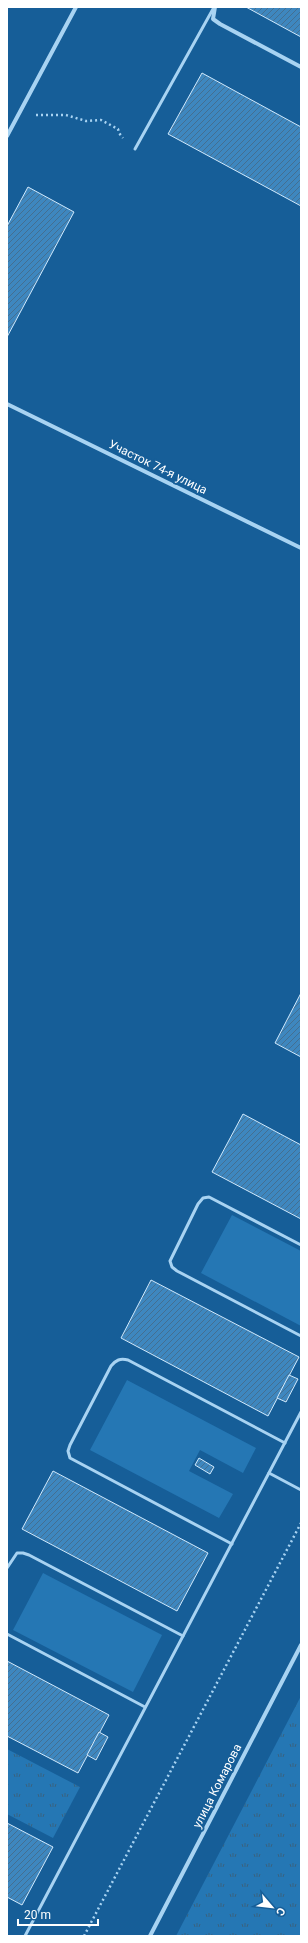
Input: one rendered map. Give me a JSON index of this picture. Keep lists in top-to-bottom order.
{
  "streets": {
    "street": ["Участок 74-я улица", "улица Комарова"]
  },
  "scale_bar": "20 m",
  "north": "bottom right"
}
